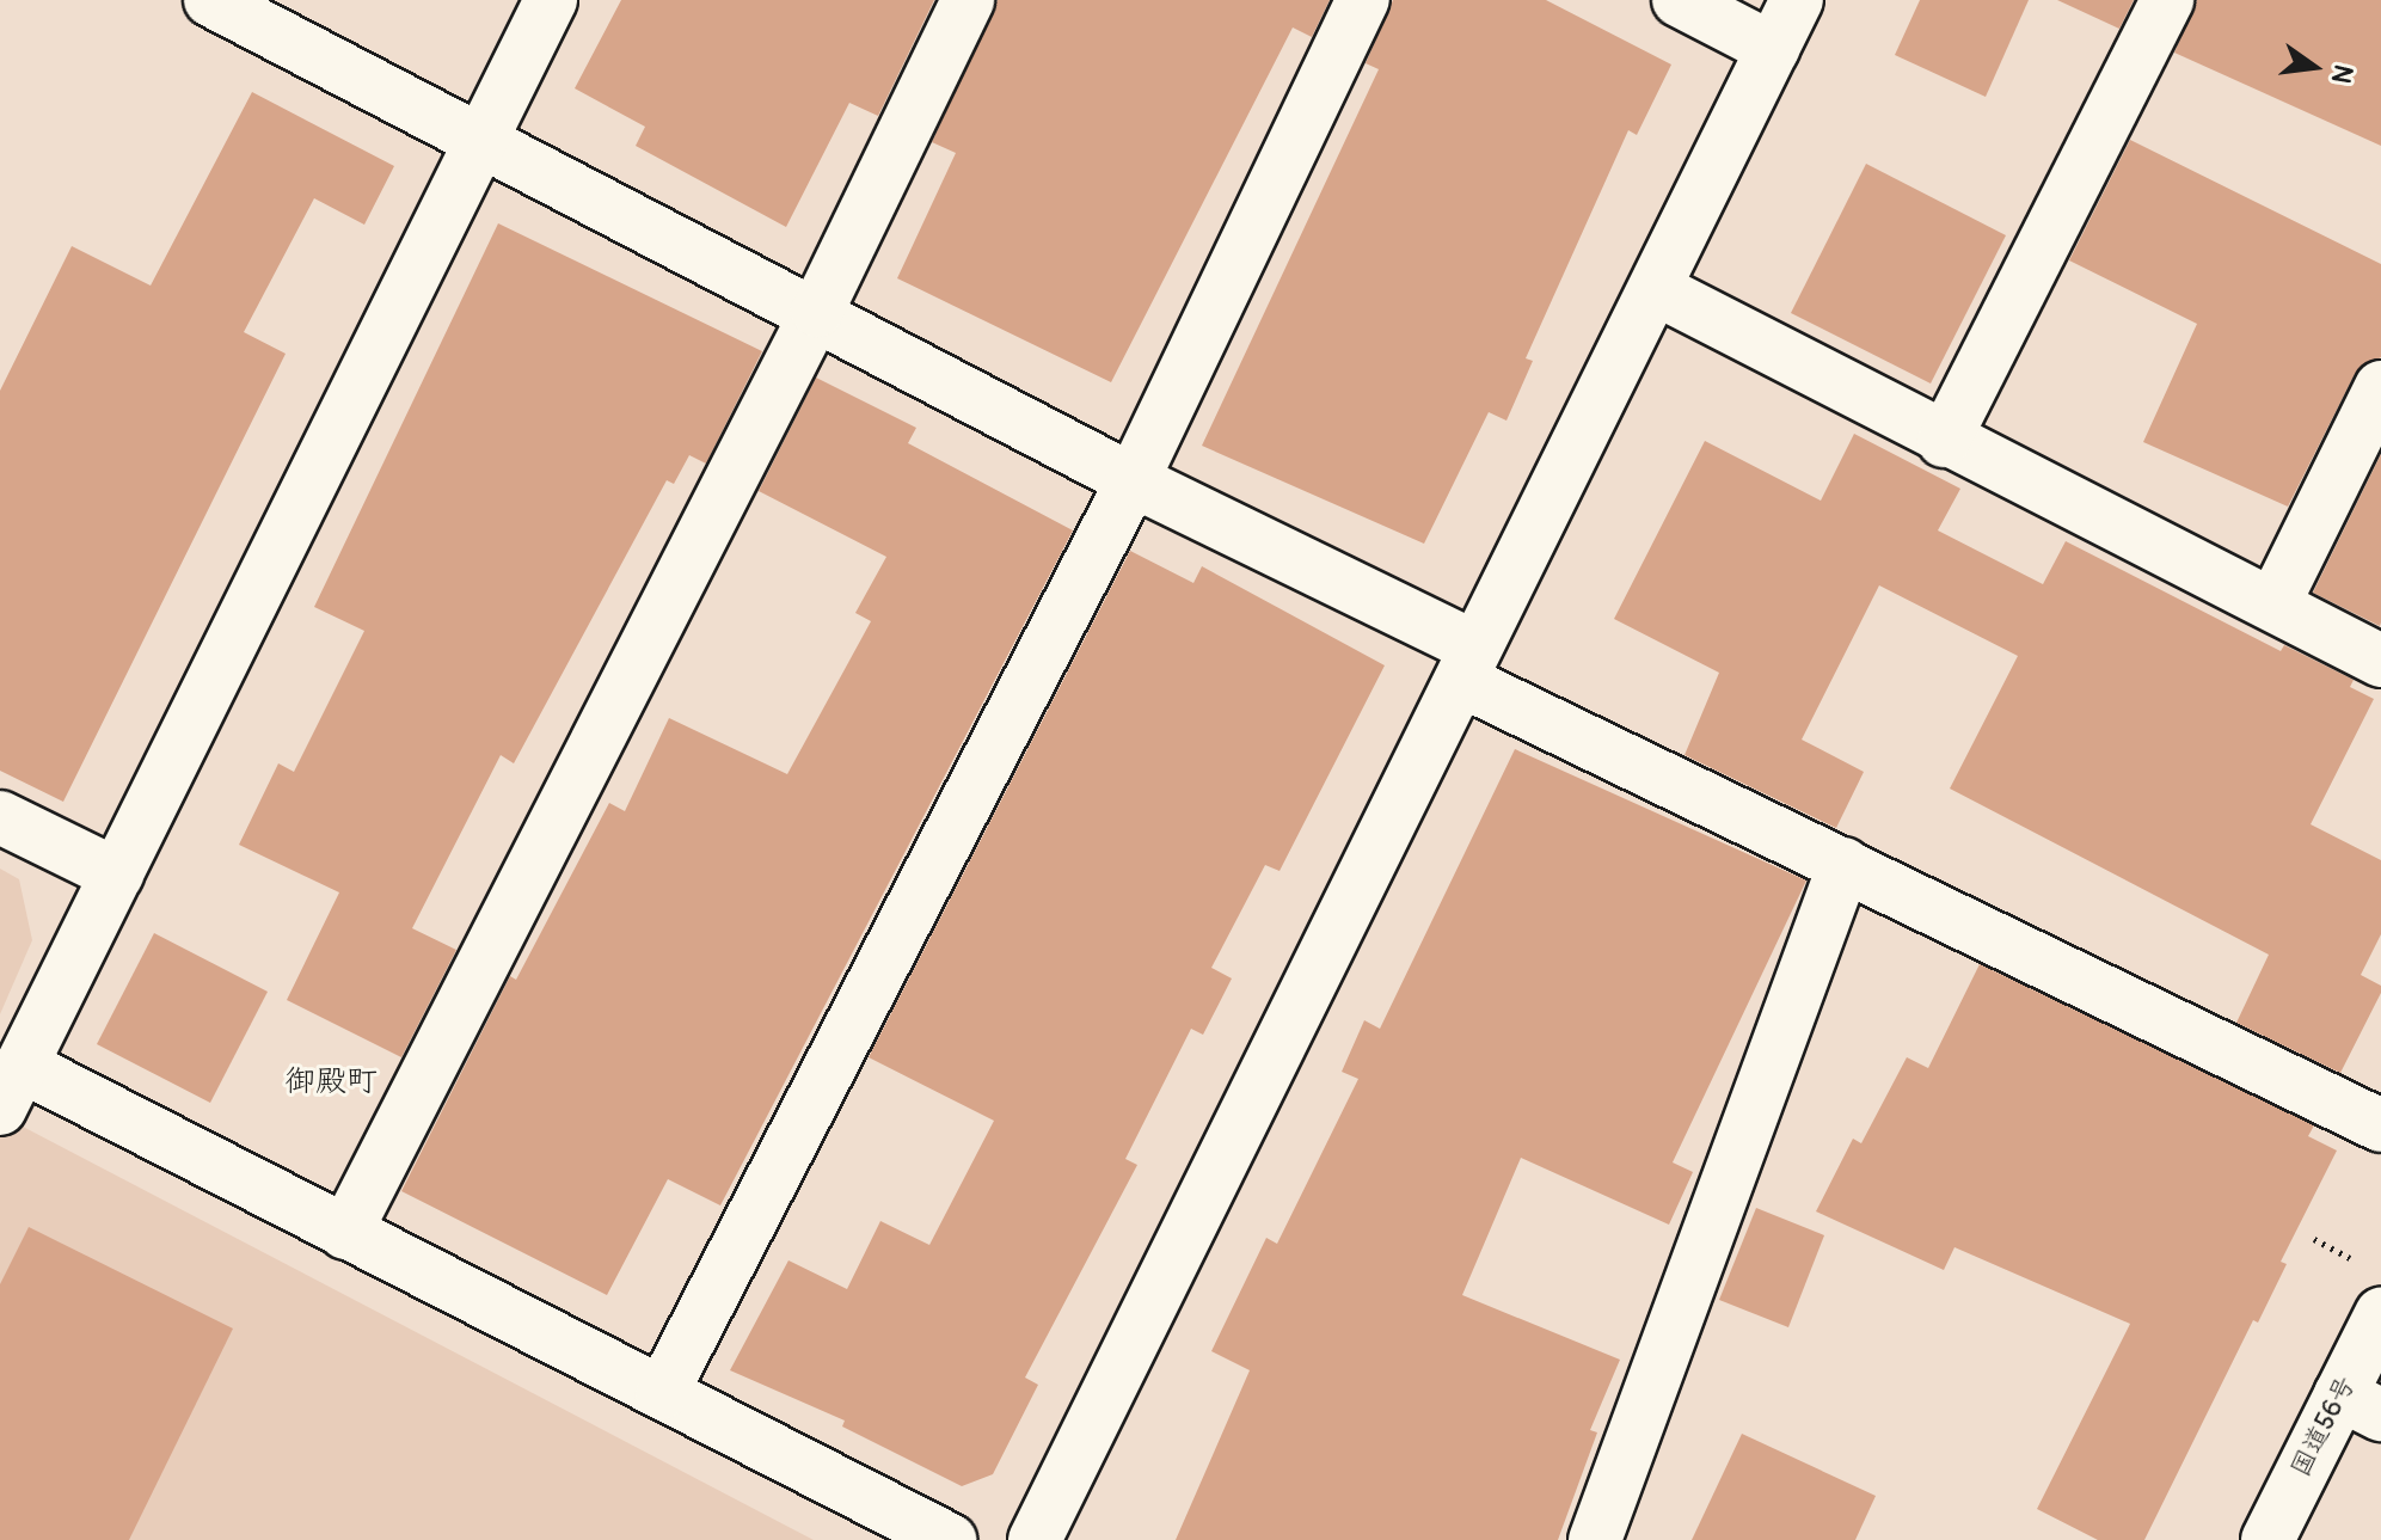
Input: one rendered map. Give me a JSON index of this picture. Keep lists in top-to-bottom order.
{
  "streets": {
    "main road": ["国道56号"]
  },
  "districts": ["御殿町"],
  "north": "right"
}
